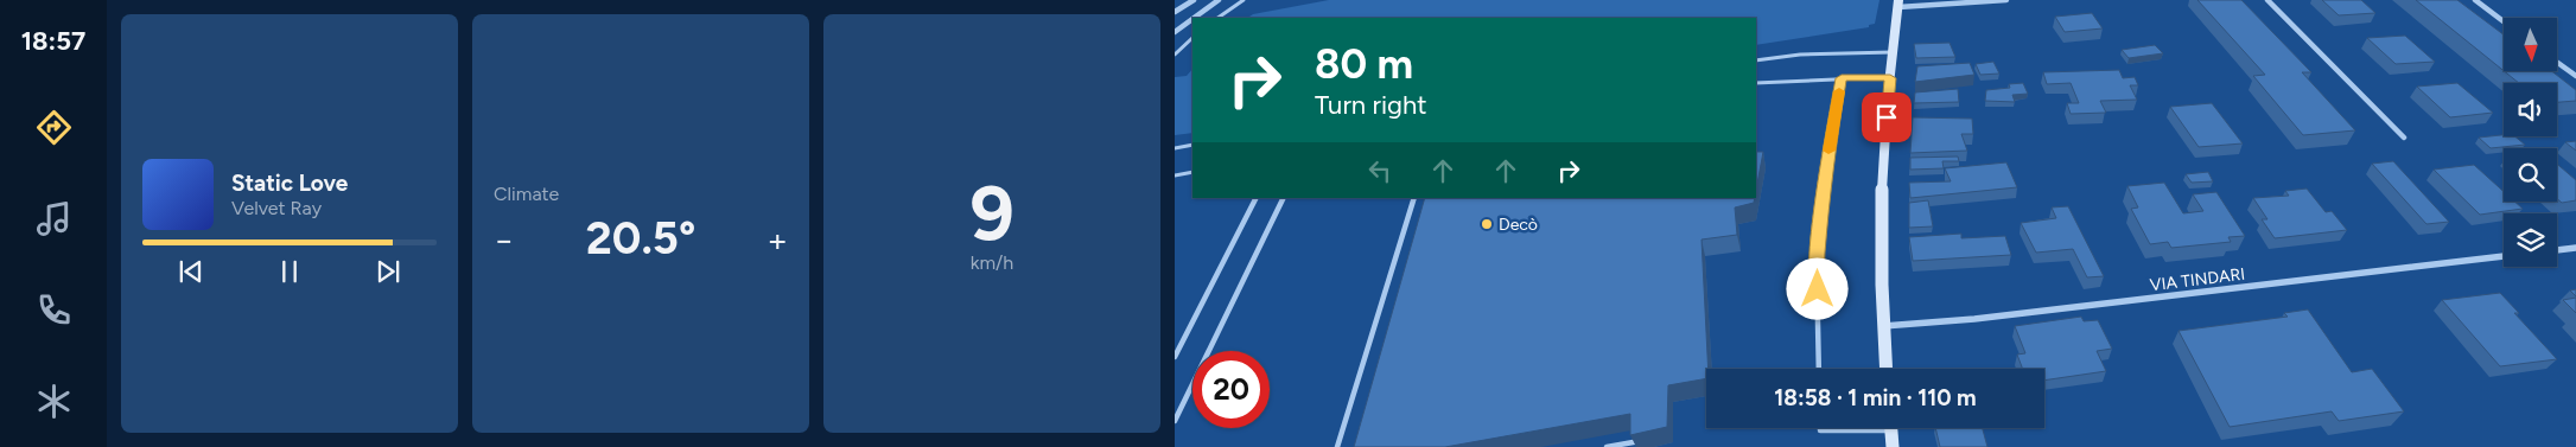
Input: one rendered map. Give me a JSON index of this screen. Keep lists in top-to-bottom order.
{
  "streets": {
    "street": ["VIA TINDARI"]
  },
  "places": ["Decò"],
  "north": "bottom",
  "page": {
    "tabs": "18:57",
    "tile": [
      "Climate",
      ["9", "km/h"]
    ],
    "turn": ["80 m", "Turn right"],
    "song": ["Static Love", "Velvet Ray"],
    "heat": ["−", "20.5°", "+"],
    "limit": "20",
    "trip": "18:58 · 1 min · 110 m"
  }
}
